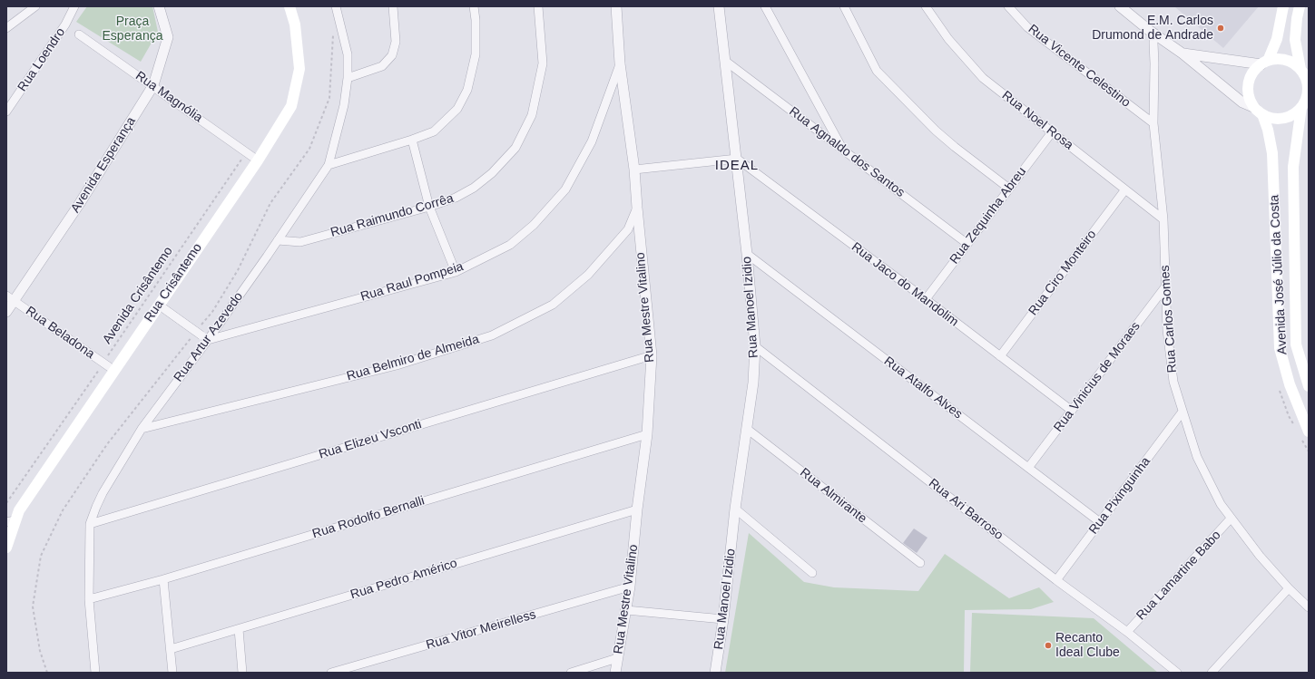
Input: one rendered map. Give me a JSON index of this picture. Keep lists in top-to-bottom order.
{
  "streets": {
    "main road": ["Avenida José Júlio da Costa", "Rua Crisântemo"],
    "street": [
      "Rua Loendro",
      "Rua Vicente Celestino",
      "Rua Magnólia",
      "Rua Noel Rosa",
      "Rua Agnaldo dos Santos",
      "Avenida Esperança",
      "Rua Raimundo Corrêa",
      "Rua Zequinha Abreu",
      "Rua Ciro Monteiro",
      "Rua Raul Pompeia",
      "Rua Jaco do Mandolim",
      "Rua Mestre Vitalino",
      "Rua Manoel Izidio",
      "Rua Carlos Gomes",
      "Rua Beladona",
      "Rua Artur Azevedo",
      "Rua Belmiro de Almeida",
      "Rua Vinicius de Moraes",
      "Rua Atalfo Alves",
      "Rua Elizeu Vsconti",
      "Rua Almirante",
      "Rua Pixinguinha",
      "Rua Ari Barroso",
      "Rua Rodolfo Bernalli",
      "Rua Lamartine Babo",
      "Rua Pedro Américo",
      "Rua Vitor Meirelless"
    ],
    "path": ["Avenida Crisântemo"]
  },
  "crossings": [
    ["Rua Vicente Celestino", "Rua Carlos Gomes"],
    ["Rua Magnólia", "Avenida Esperança"],
    ["Rua Magnólia", "Rua Crisântemo"],
    ["Rua Magnólia", "Avenida Crisântemo"],
    ["Rua Noel Rosa", "Rua Zequinha Abreu"],
    ["Rua Noel Rosa", "Rua Ciro Monteiro"],
    ["Rua Noel Rosa", "Rua Carlos Gomes"],
    ["Rua Agnaldo dos Santos", "Rua Zequinha Abreu"],
    ["Rua Agnaldo dos Santos", "Rua Manoel Izidio"],
    ["Avenida Esperança", "Rua Beladona"],
    ["Rua Raimundo Corrêa", "Rua Artur Azevedo"],
    ["Rua Zequinha Abreu", "Rua Jaco do Mandolim"],
    ["Rua Ciro Monteiro", "Rua Jaco do Mandolim"],
    ["Rua Raul Pompeia", "Rua Mestre Vitalino"],
    ["Rua Raul Pompeia", "Rua Artur Azevedo"],
    ["Rua Crisântemo", "Rua Beladona"],
    ["Rua Jaco do Mandolim", "Rua Manoel Izidio"],
    ["Rua Jaco do Mandolim", "Rua Vinicius de Moraes"],
    ["Avenida Crisântemo", "Rua Beladona"],
    ["Rua Mestre Vitalino", "Rua Belmiro de Almeida"],
    ["Rua Mestre Vitalino", "Rua Elizeu Vsconti"],
    ["Rua Mestre Vitalino", "Rua Rodolfo Bernalli"],
    ["Rua Mestre Vitalino", "Rua Pedro Américo"],
    ["Rua Mestre Vitalino", "Rua Vitor Meirelless"],
    ["Rua Manoel Izidio", "Rua Atalfo Alves"],
    ["Rua Manoel Izidio", "Rua Almirante"],
    ["Rua Manoel Izidio", "Rua Ari Barroso"],
    ["Rua Carlos Gomes", "Rua Vinicius de Moraes"],
    ["Rua Carlos Gomes", "Rua Pixinguinha"],
    ["Rua Carlos Gomes", "Rua Lamartine Babo"],
    ["Rua Artur Azevedo", "Rua Belmiro de Almeida"],
    ["Rua Artur Azevedo", "Rua Elizeu Vsconti"],
    ["Rua Artur Azevedo", "Rua Rodolfo Bernalli"],
    ["Rua Vinicius de Moraes", "Rua Atalfo Alves"],
    ["Rua Atalfo Alves", "Rua Pixinguinha"],
    ["Rua Pixinguinha", "Rua Ari Barroso"],
    ["Rua Ari Barroso", "Rua Lamartine Babo"]
  ],
  "districts": ["IDEAL"],
  "parks": ["Praça Esperança"],
  "places": ["E.M. Carlos Drumond de Andrade", "Recanto Ideal Clube"]
}
